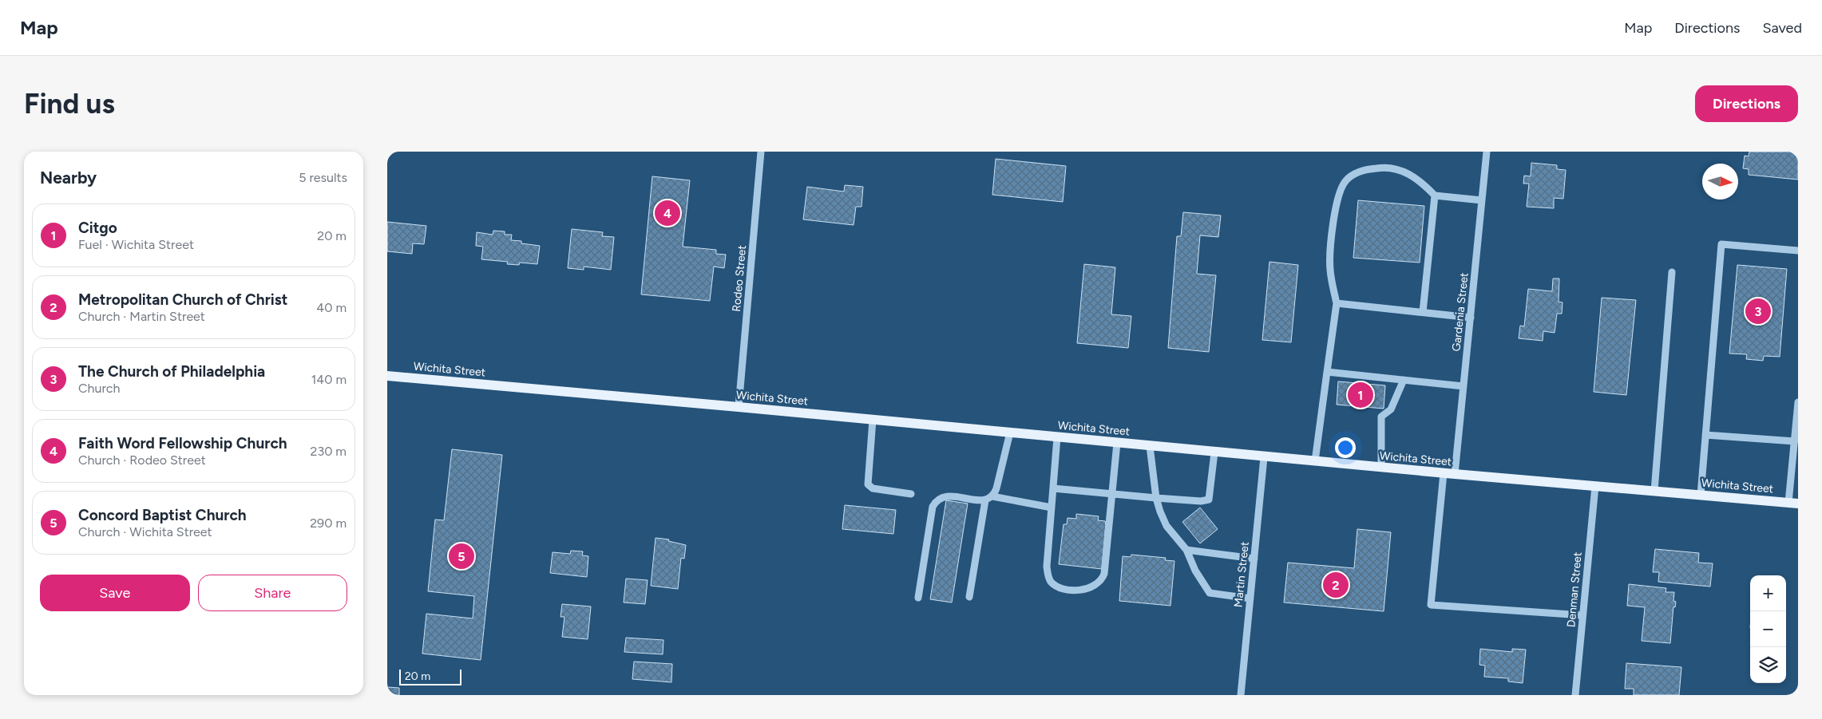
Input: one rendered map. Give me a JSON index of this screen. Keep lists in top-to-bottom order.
{
  "streets": {
    "main road": ["Wichita Street"],
    "street": [
      "Rodeo Street",
      "Gardenia Street",
      "Martin Street",
      "Denman Street"
    ]
  },
  "crossings": [
    ["Rodeo Street", "Wichita Street"],
    ["Gardenia Street", "Wichita Street"],
    ["Wichita Street", "Martin Street"],
    ["Wichita Street", "Denman Street"]
  ],
  "scale_bar": "20 m",
  "north": "right",
  "page": {
    "header": "Map",
    "nav": ["Map", "Directions", "Saved"],
    "buttons": [
      "Directions",
      ["Save", "Share"]
    ],
    "title": "Find us",
    "heading": ["Nearby", "5 results"],
    "pins": [
      "4",
      "3",
      "1",
      "5",
      "2"
    ],
    "list": [
      {
        "mark": "1",
        "name": "Citgo",
        "note": "Fuel · Wichita Street",
        "value": "20 m"
      },
      {
        "mark": "2",
        "name": "Metropolitan Church of Christ",
        "note": "Church · Martin Street",
        "value": "40 m"
      },
      {
        "mark": "3",
        "name": "The Church of Philadelphia",
        "note": "Church",
        "value": "140 m"
      },
      {
        "mark": "4",
        "name": "Faith Word Fellowship Church",
        "note": "Church · Rodeo Street",
        "value": "230 m"
      },
      {
        "mark": "5",
        "name": "Concord Baptist Church",
        "note": "Church · Wichita Street",
        "value": "290 m"
      }
    ],
    "map_buttons": ["+", "−"],
    "scale": "20 m"
  }
}
